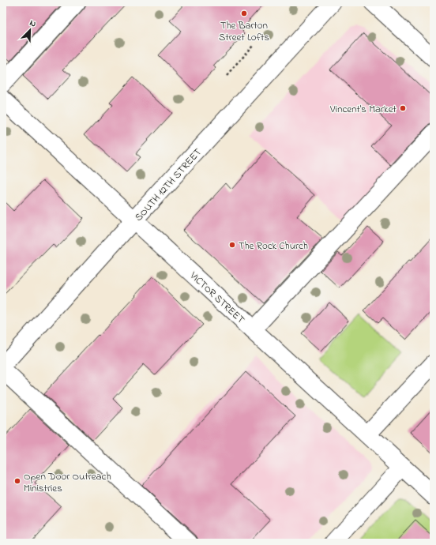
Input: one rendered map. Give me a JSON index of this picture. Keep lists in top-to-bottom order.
{
  "streets": {
    "street": ["SOUTH 12TH STREET", "VICTOR STREET"]
  },
  "crossings": [
    ["SOUTH 12TH STREET", "VICTOR STREET"]
  ],
  "places": [
    "The Barton Street Lofts",
    "Vincent's Market",
    "The Rock Church",
    "Open Door Outreach Ministries"
  ],
  "north": "top right"
}
